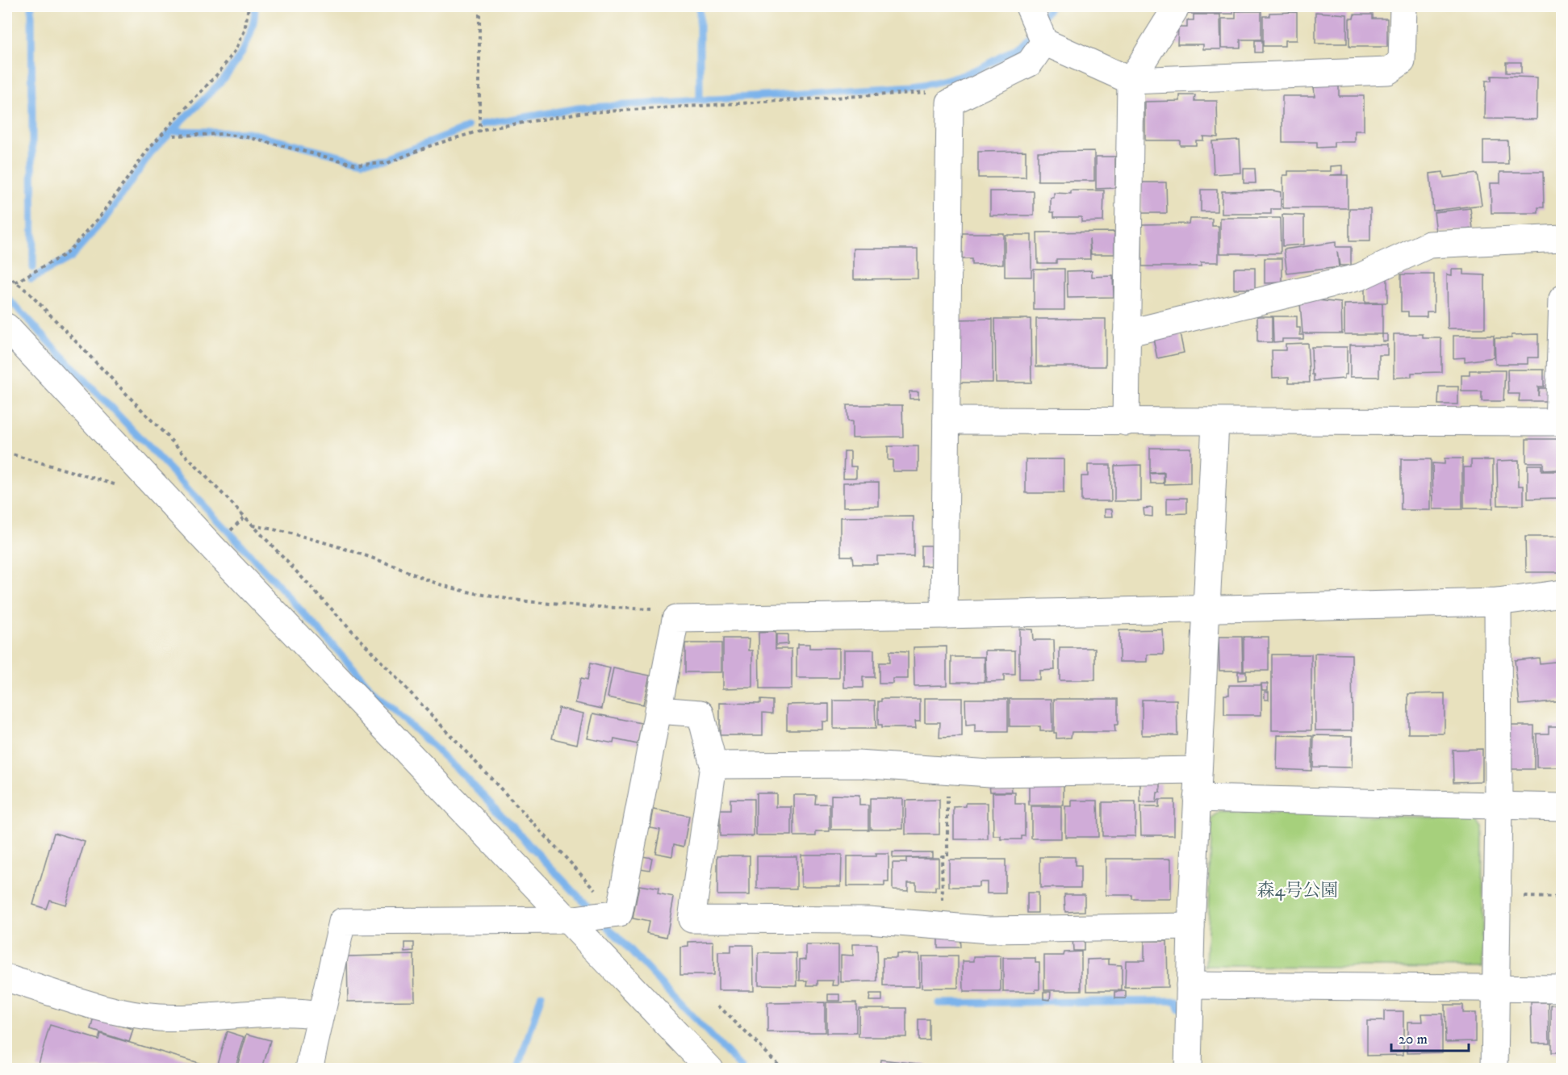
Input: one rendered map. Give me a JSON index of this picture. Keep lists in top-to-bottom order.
{
  "parks": ["森4号公園"],
  "scale_bar": "20 m"
}
